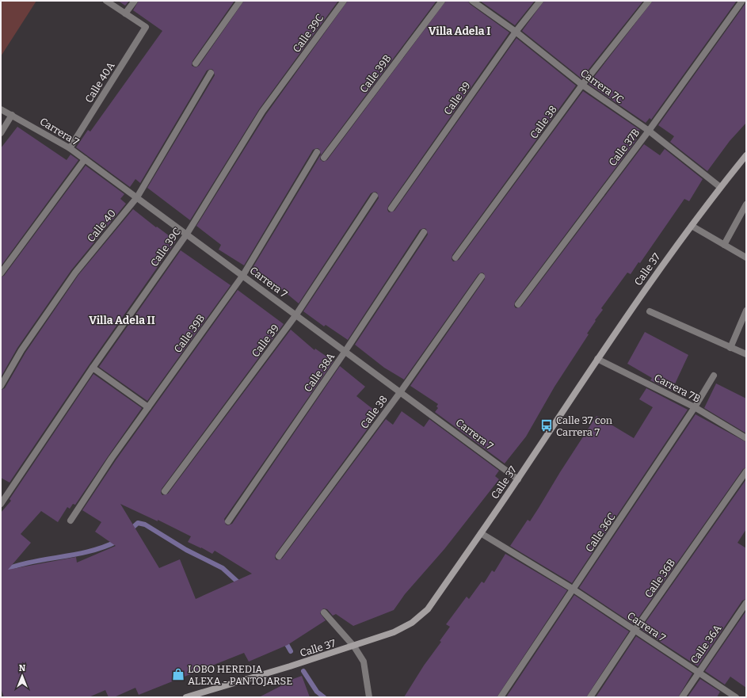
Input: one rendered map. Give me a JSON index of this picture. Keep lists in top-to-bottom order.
{
  "streets": {
    "main road": ["Calle 37"],
    "street": [
      "Calle 39C",
      "Calle 39B",
      "Calle 40A",
      "Carrera 7C",
      "Calle 39",
      "Calle 38",
      "Carrera 7",
      "Calle 37B",
      "Calle 40",
      "Calle 38A",
      "Carrera 7B",
      "Calle 36C",
      "Calle 36B",
      "Calle 36A"
    ]
  },
  "crossings": [
    ["Calle 39C", "Carrera 7"],
    ["Calle 39B", "Carrera 7"],
    ["Calle 40A", "Carrera 7"],
    ["Carrera 7C", "Calle 39"],
    ["Carrera 7C", "Calle 38"],
    ["Carrera 7C", "Calle 37B"],
    ["Carrera 7C", "Calle 37"],
    ["Calle 39", "Carrera 7"],
    ["Calle 38", "Carrera 7"],
    ["Carrera 7", "Calle 40"],
    ["Carrera 7", "Calle 37"],
    ["Carrera 7", "Calle 38A"],
    ["Carrera 7", "Calle 36C"],
    ["Carrera 7", "Calle 36B"],
    ["Carrera 7", "Calle 36A"],
    ["Calle 37", "Carrera 7B"],
    ["Carrera 7B", "Calle 36C"]
  ],
  "districts": ["Villa Adela I", "Villa Adela II"],
  "places": {
    "bus stop": ["Calle 37 con Carrera 7"],
    "shop": ["LOBO HEREDIA ALEXA - PANTOJARSE"]
  },
  "north": "top"
}
